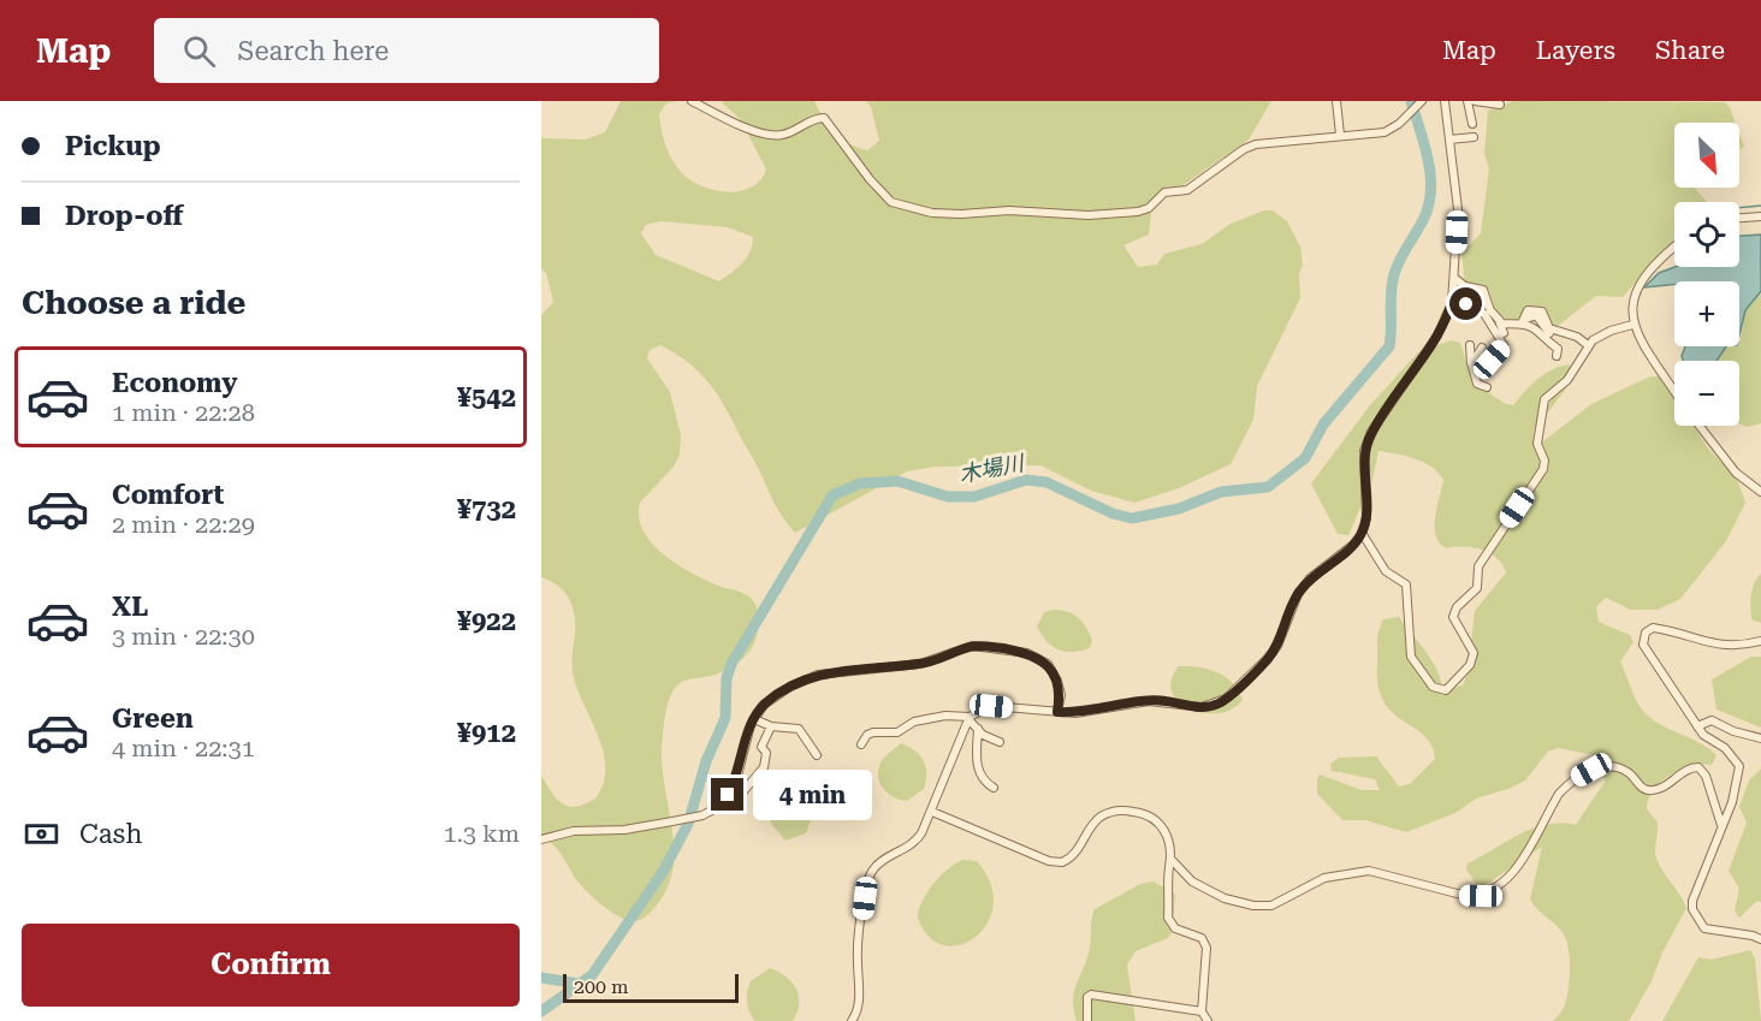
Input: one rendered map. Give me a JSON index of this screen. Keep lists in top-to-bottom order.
{
  "water": ["木場川"],
  "scale_bar": "200 m",
  "north": "bottom right",
  "page": {
    "header": "Map",
    "search": "Search here",
    "nav": ["Map", "Layers", "Share"],
    "banner": ["Pickup", "Drop-off"],
    "map_buttons": ["+", "−"],
    "heading": "Choose a ride",
    "list": [
      {
        "name": "Economy",
        "note": "1 min · 22:28",
        "value": "¥542"
      },
      {
        "name": "Comfort",
        "note": "2 min · 22:29",
        "value": "¥732"
      },
      {
        "name": "XL",
        "note": "3 min · 22:30",
        "value": "¥922"
      },
      {
        "name": "Green",
        "note": "4 min · 22:31",
        "value": "¥912"
      }
    ],
    "bubble": "4 min",
    "pay": ["Cash", "1.3 km"],
    "buttons": "Confirm",
    "scale": "200 m"
  }
}
